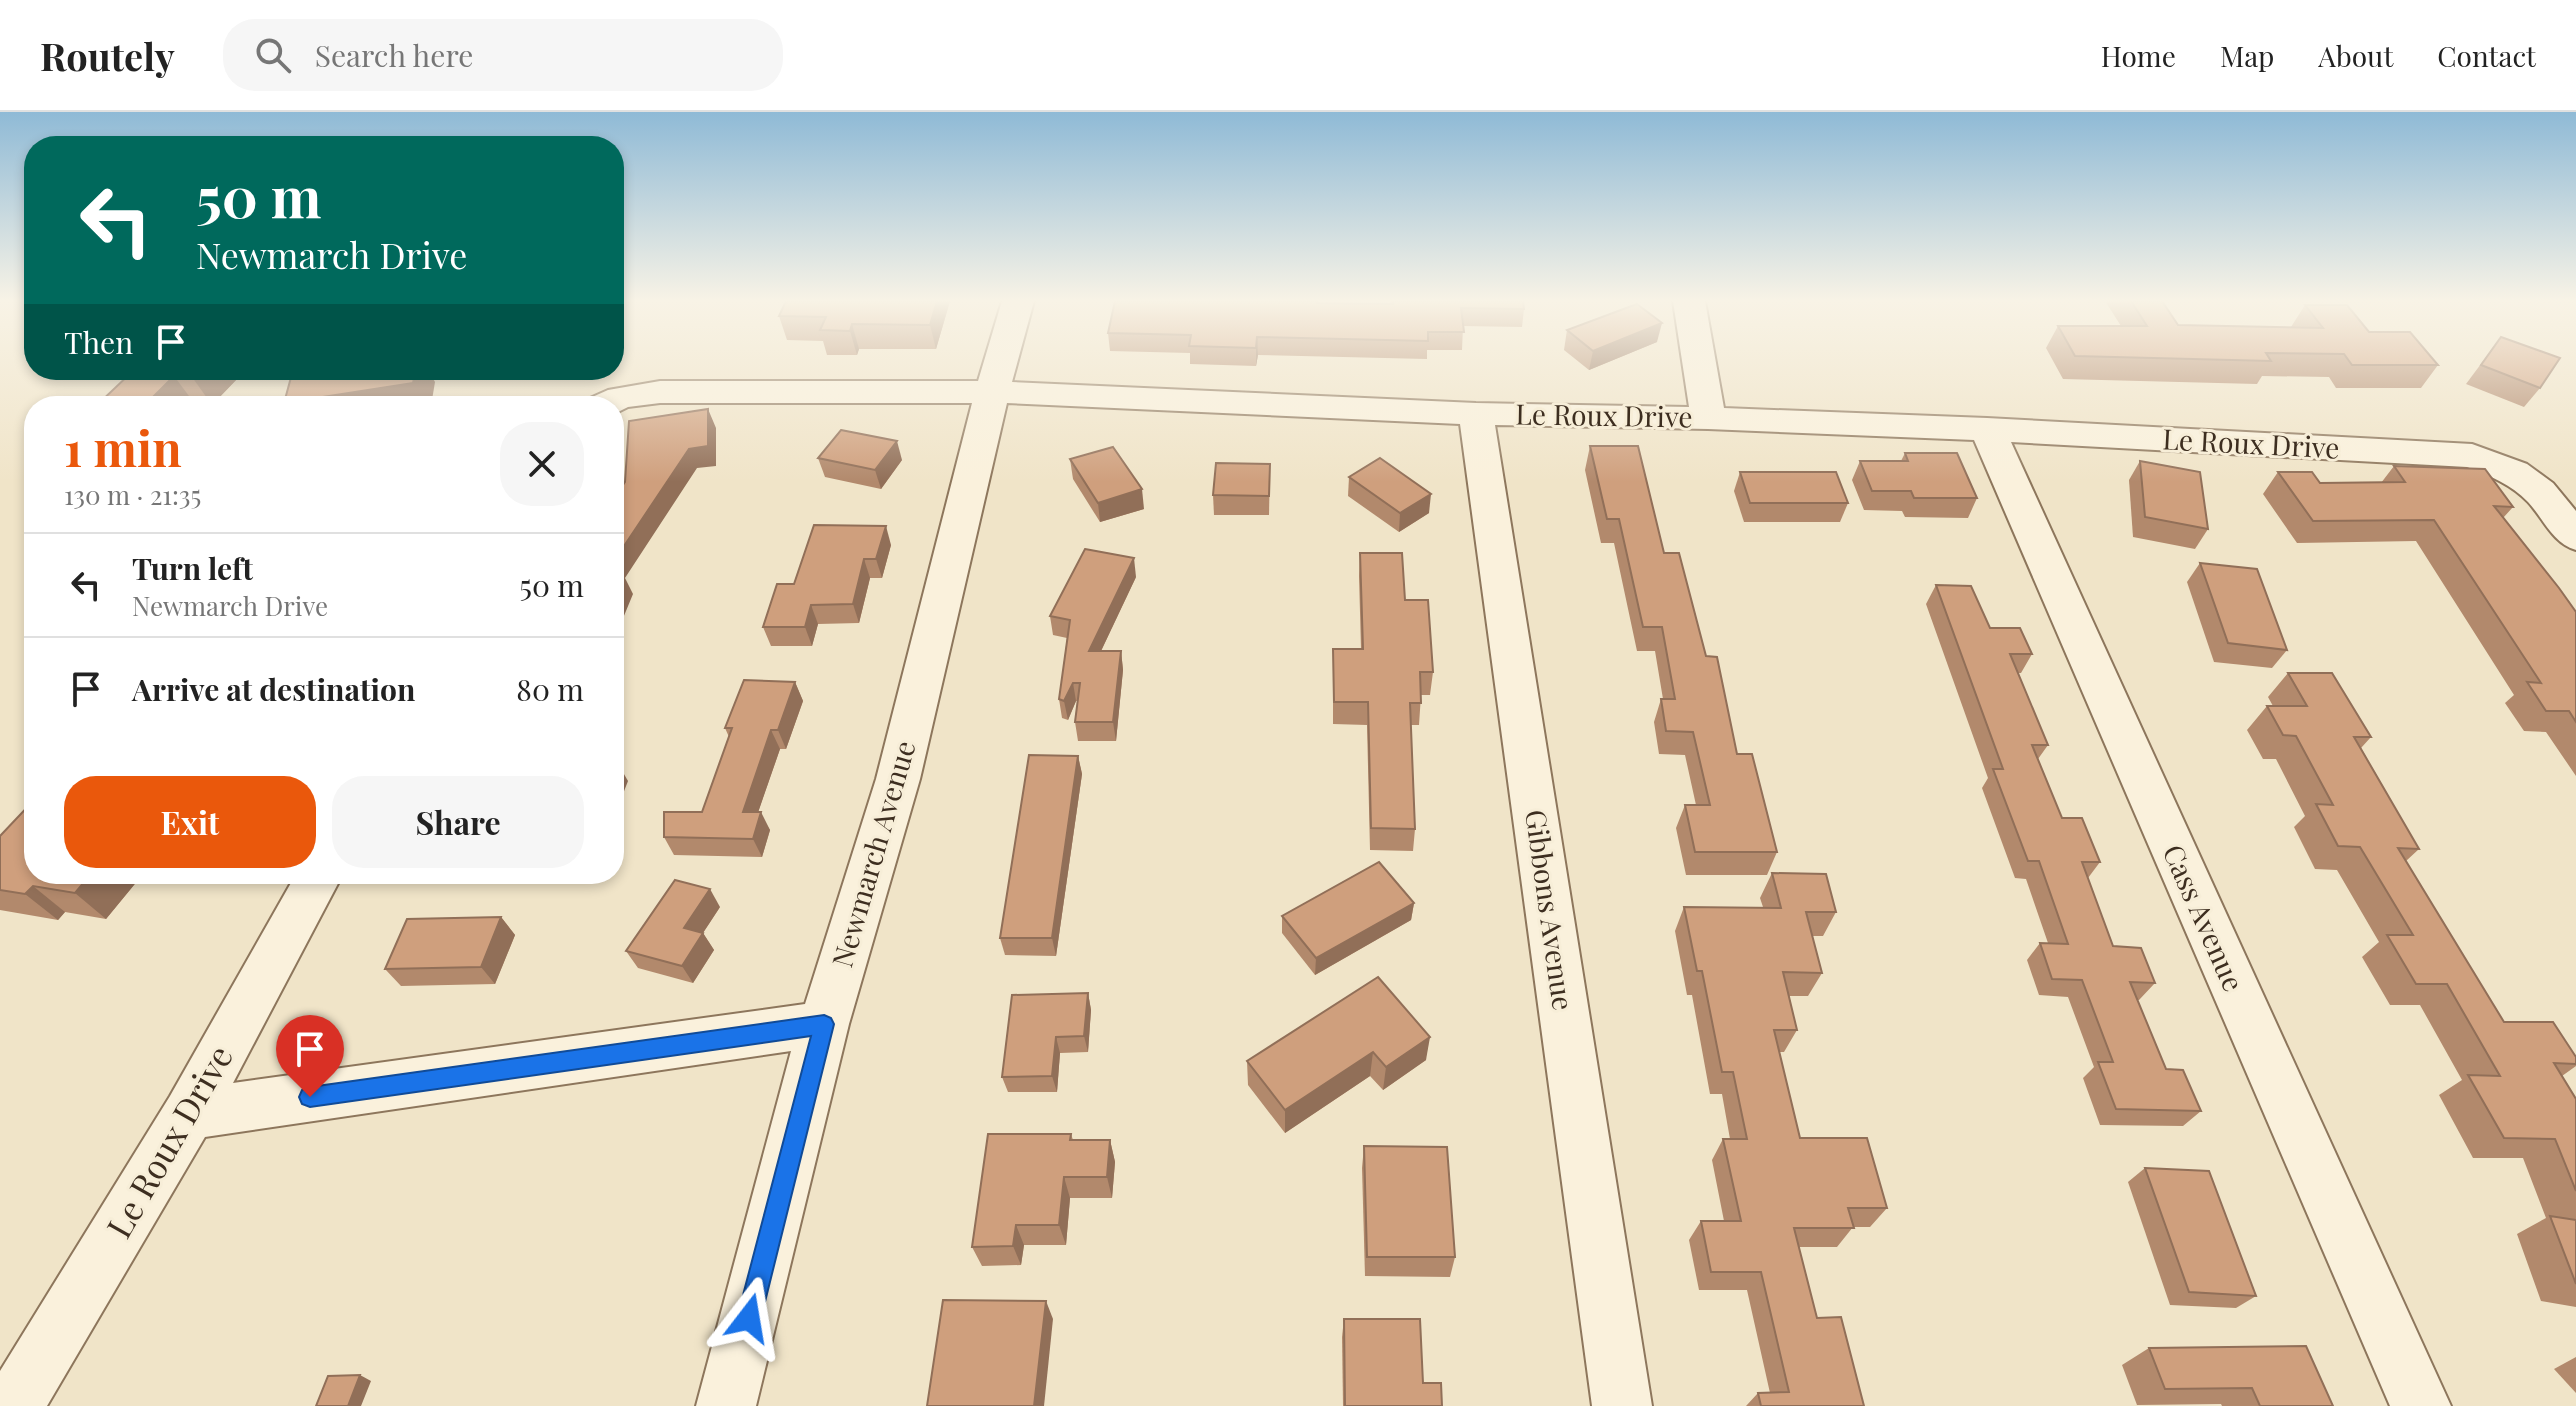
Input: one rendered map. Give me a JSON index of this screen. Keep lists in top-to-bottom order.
{
  "streets": {
    "street": [
      "Le Roux Drive",
      "Newmarch Avenue",
      "Gibbons Avenue",
      "Cass Avenue"
    ]
  },
  "crossings": [
    ["Le Roux Drive", "Newmarch Avenue"],
    ["Le Roux Drive", "Gibbons Avenue"],
    ["Le Roux Drive", "Cass Avenue"]
  ],
  "page": {
    "header": "Routely",
    "search": "Search here",
    "nav": [
      "Home",
      "Map",
      "About",
      "Contact"
    ],
    "turn": ["50 m", "Newmarch Drive"],
    "then": "Then",
    "heading": ["1 min", "130 m · 21:35"],
    "list": [
      {
        "name": "Turn left",
        "note": "Newmarch Drive",
        "value": "50 m"
      },
      {
        "name": "Arrive at destination",
        "value": "80 m"
      }
    ],
    "buttons": ["Exit", "Share"]
  }
}
